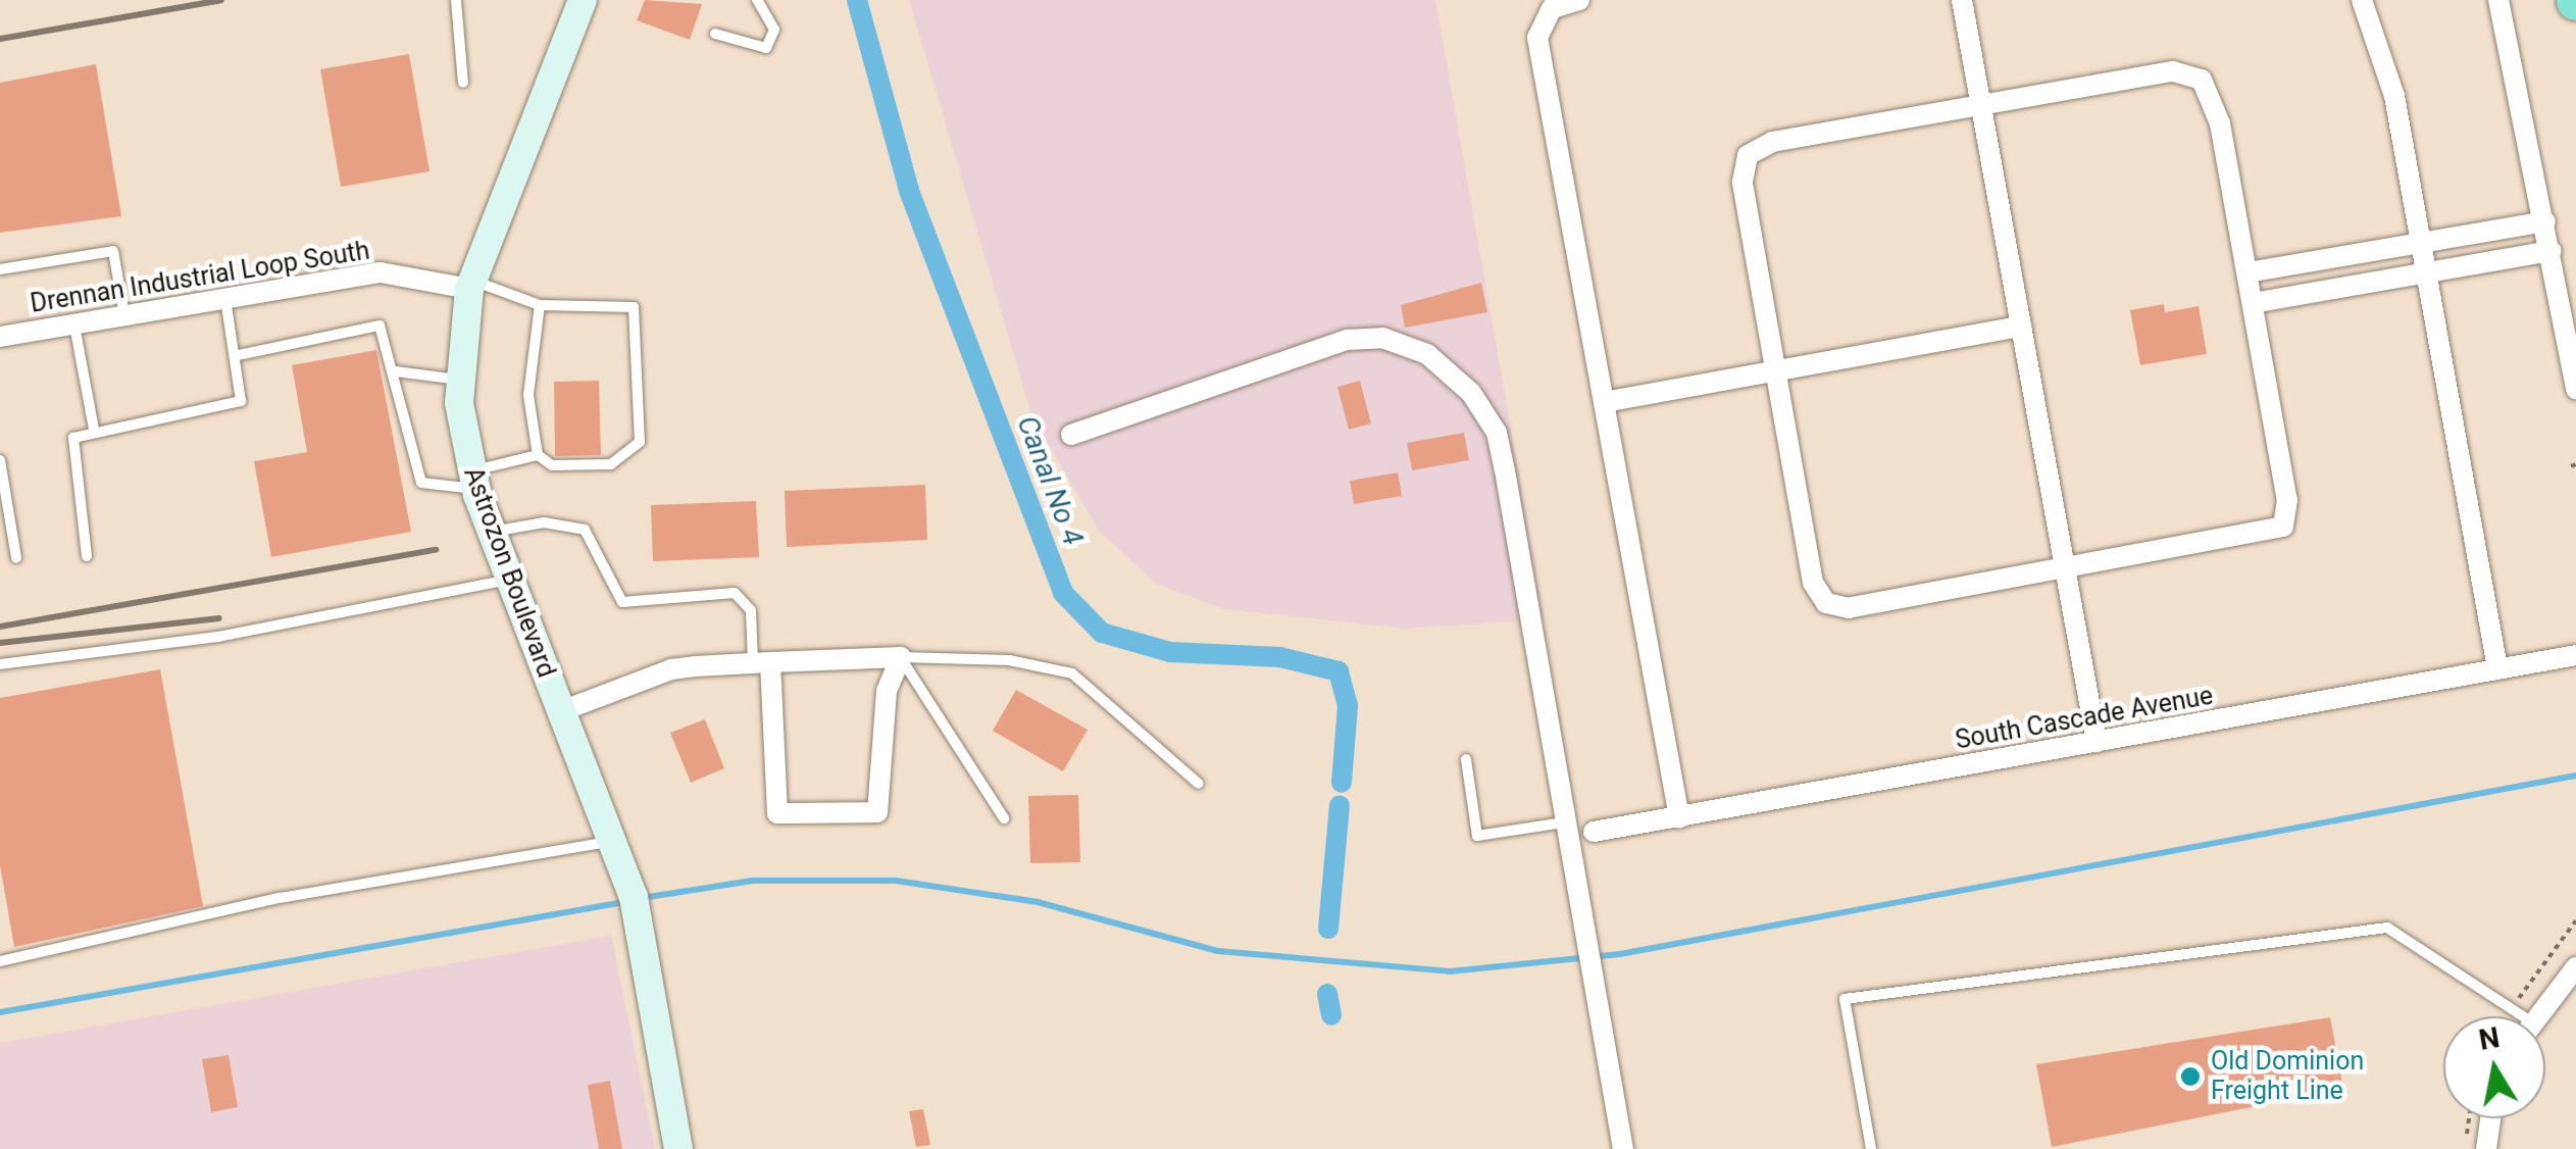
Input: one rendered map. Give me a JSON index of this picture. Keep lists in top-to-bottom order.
{
  "streets": {
    "main road": ["Astrozon Boulevard"],
    "street": ["Drennan Industrial Loop South", "South Cascade Avenue"]
  },
  "crossings": [
    ["Drennan Industrial Loop South", "Astrozon Boulevard"]
  ],
  "water": ["Canal No 4"],
  "places": ["Old Dominion Freight Line"],
  "north": "top"
}
